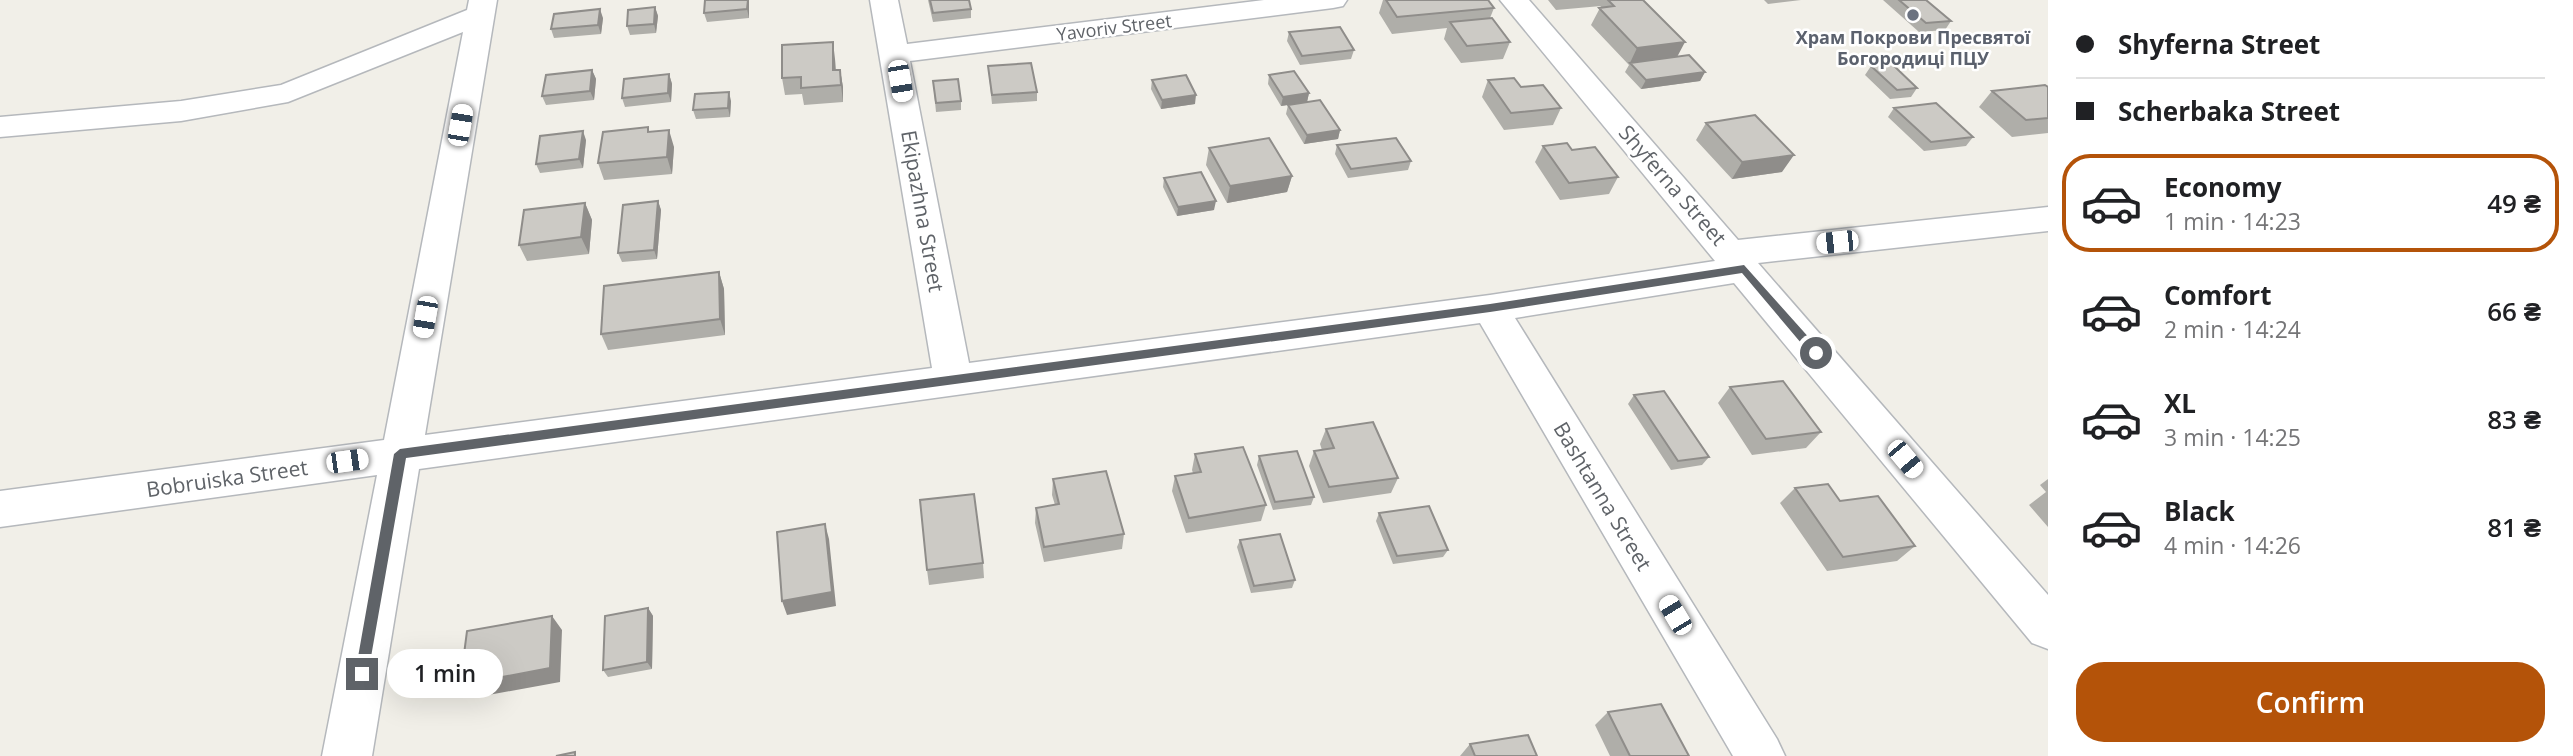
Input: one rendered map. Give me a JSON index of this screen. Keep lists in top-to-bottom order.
{
  "streets": {
    "street": [
      "Yavoriv Street",
      "Shyferna Street",
      "Ekipazhna Street",
      "Bobruiska Street",
      "Bashtanna Street"
    ]
  },
  "crossings": [
    ["Yavoriv Street", "Ekipazhna Street"],
    ["Shyferna Street", "Bobruiska Street"],
    ["Ekipazhna Street", "Bobruiska Street"],
    ["Bobruiska Street", "Bashtanna Street"]
  ],
  "places": ["Храм Покрови Пресвятої Богородиці ПЦУ"],
  "page": {
    "banner": ["Shyferna Street", "Scherbaka Street"],
    "list": [
      {
        "name": "Economy",
        "note": "1 min · 14:23",
        "value": "49 ₴"
      },
      {
        "name": "Comfort",
        "note": "2 min · 14:24",
        "value": "66 ₴"
      },
      {
        "name": "XL",
        "note": "3 min · 14:25",
        "value": "83 ₴"
      },
      {
        "name": "Black",
        "note": "4 min · 14:26",
        "value": "81 ₴"
      }
    ],
    "buttons": "Confirm",
    "bubble": "1 min"
  }
}
